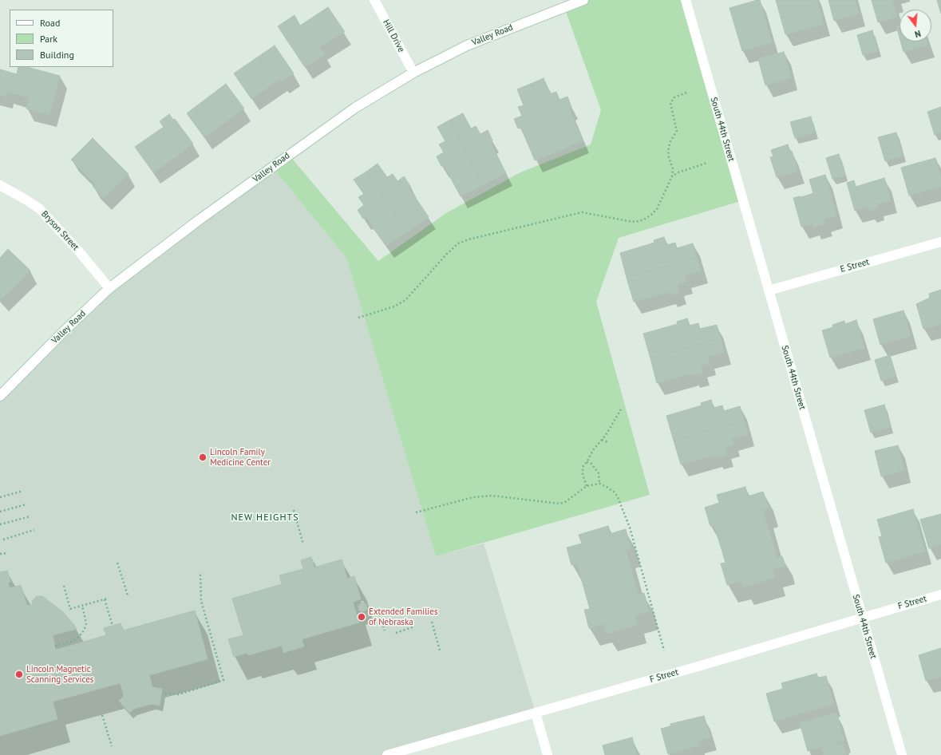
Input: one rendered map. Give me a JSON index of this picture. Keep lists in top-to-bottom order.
{
  "streets": {
    "street": [
      "Valley Road",
      "Hill Drive",
      "South 44th Street",
      "Bryson Street",
      "E Street",
      "F Street"
    ]
  },
  "crossings": [
    ["Valley Road", "Hill Drive"],
    ["Valley Road", "Bryson Street"],
    ["South 44th Street", "E Street"],
    ["South 44th Street", "F Street"]
  ],
  "districts": ["NEW HEIGHTS"],
  "places": ["Lincoln Family Medicine Center", "Extended Families of Nebraska", "Lincoln Magnetic Scanning Services"],
  "legend": ["Road", "Park", "Building"],
  "north": "bottom"
}
